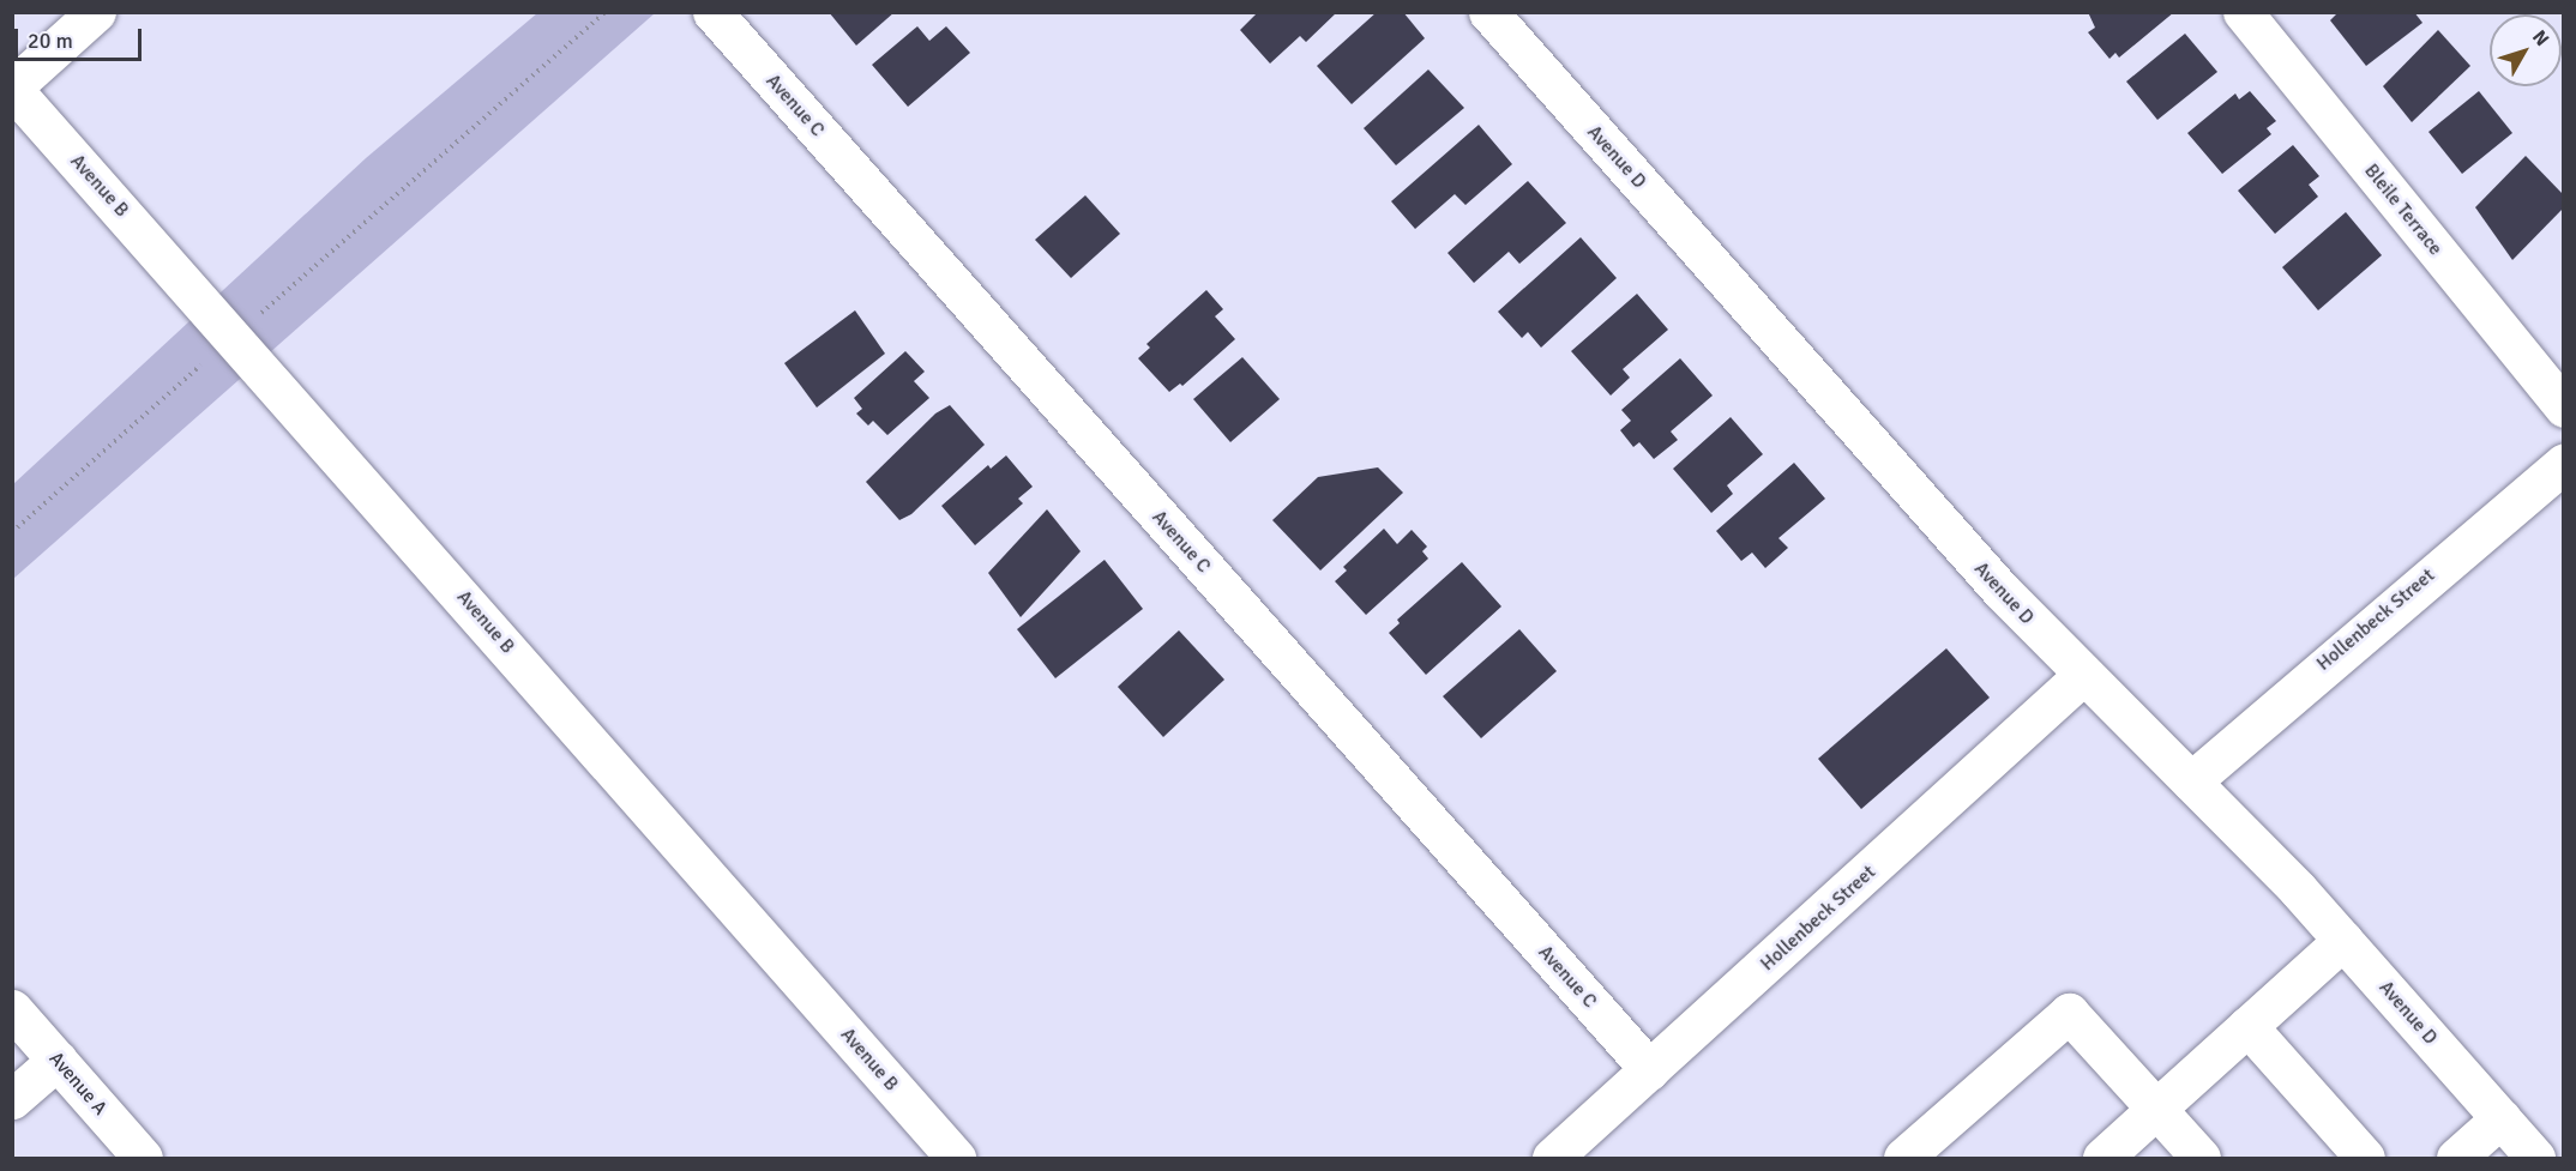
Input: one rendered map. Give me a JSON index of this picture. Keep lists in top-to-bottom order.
{
  "streets": {
    "street": [
      "Avenue C",
      "Avenue D",
      "Avenue B",
      "Bleile Terrace",
      "Hollenbeck Street",
      "Avenue A"
    ]
  },
  "crossings": [
    ["Avenue C", "Hollenbeck Street"],
    ["Avenue D", "Hollenbeck Street"]
  ],
  "scale_bar": "20 m",
  "north": "top right"
}
